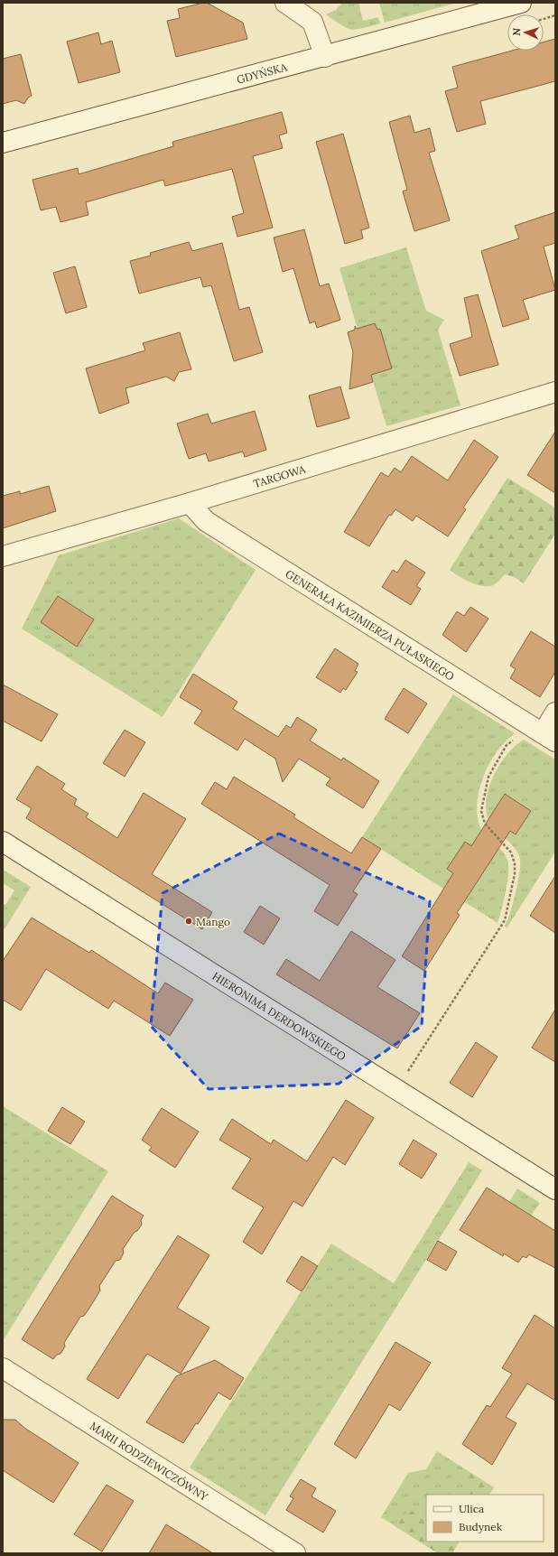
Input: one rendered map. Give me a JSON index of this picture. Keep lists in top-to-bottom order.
{
  "streets": {
    "street": [
      "GDYŃSKA",
      "TARGOWA",
      "GENERAŁA KAZIMIERZA PUŁASKIEGO",
      "HIERONIMA DERDOWSKIEGO",
      "MARII RODZIEWICZÓWNY"
    ]
  },
  "crossings": [
    ["TARGOWA", "GENERAŁA KAZIMIERZA PUŁASKIEGO"]
  ],
  "places": ["Mango"],
  "legend": ["Ulica", "Budynek"],
  "north": "left"
}
